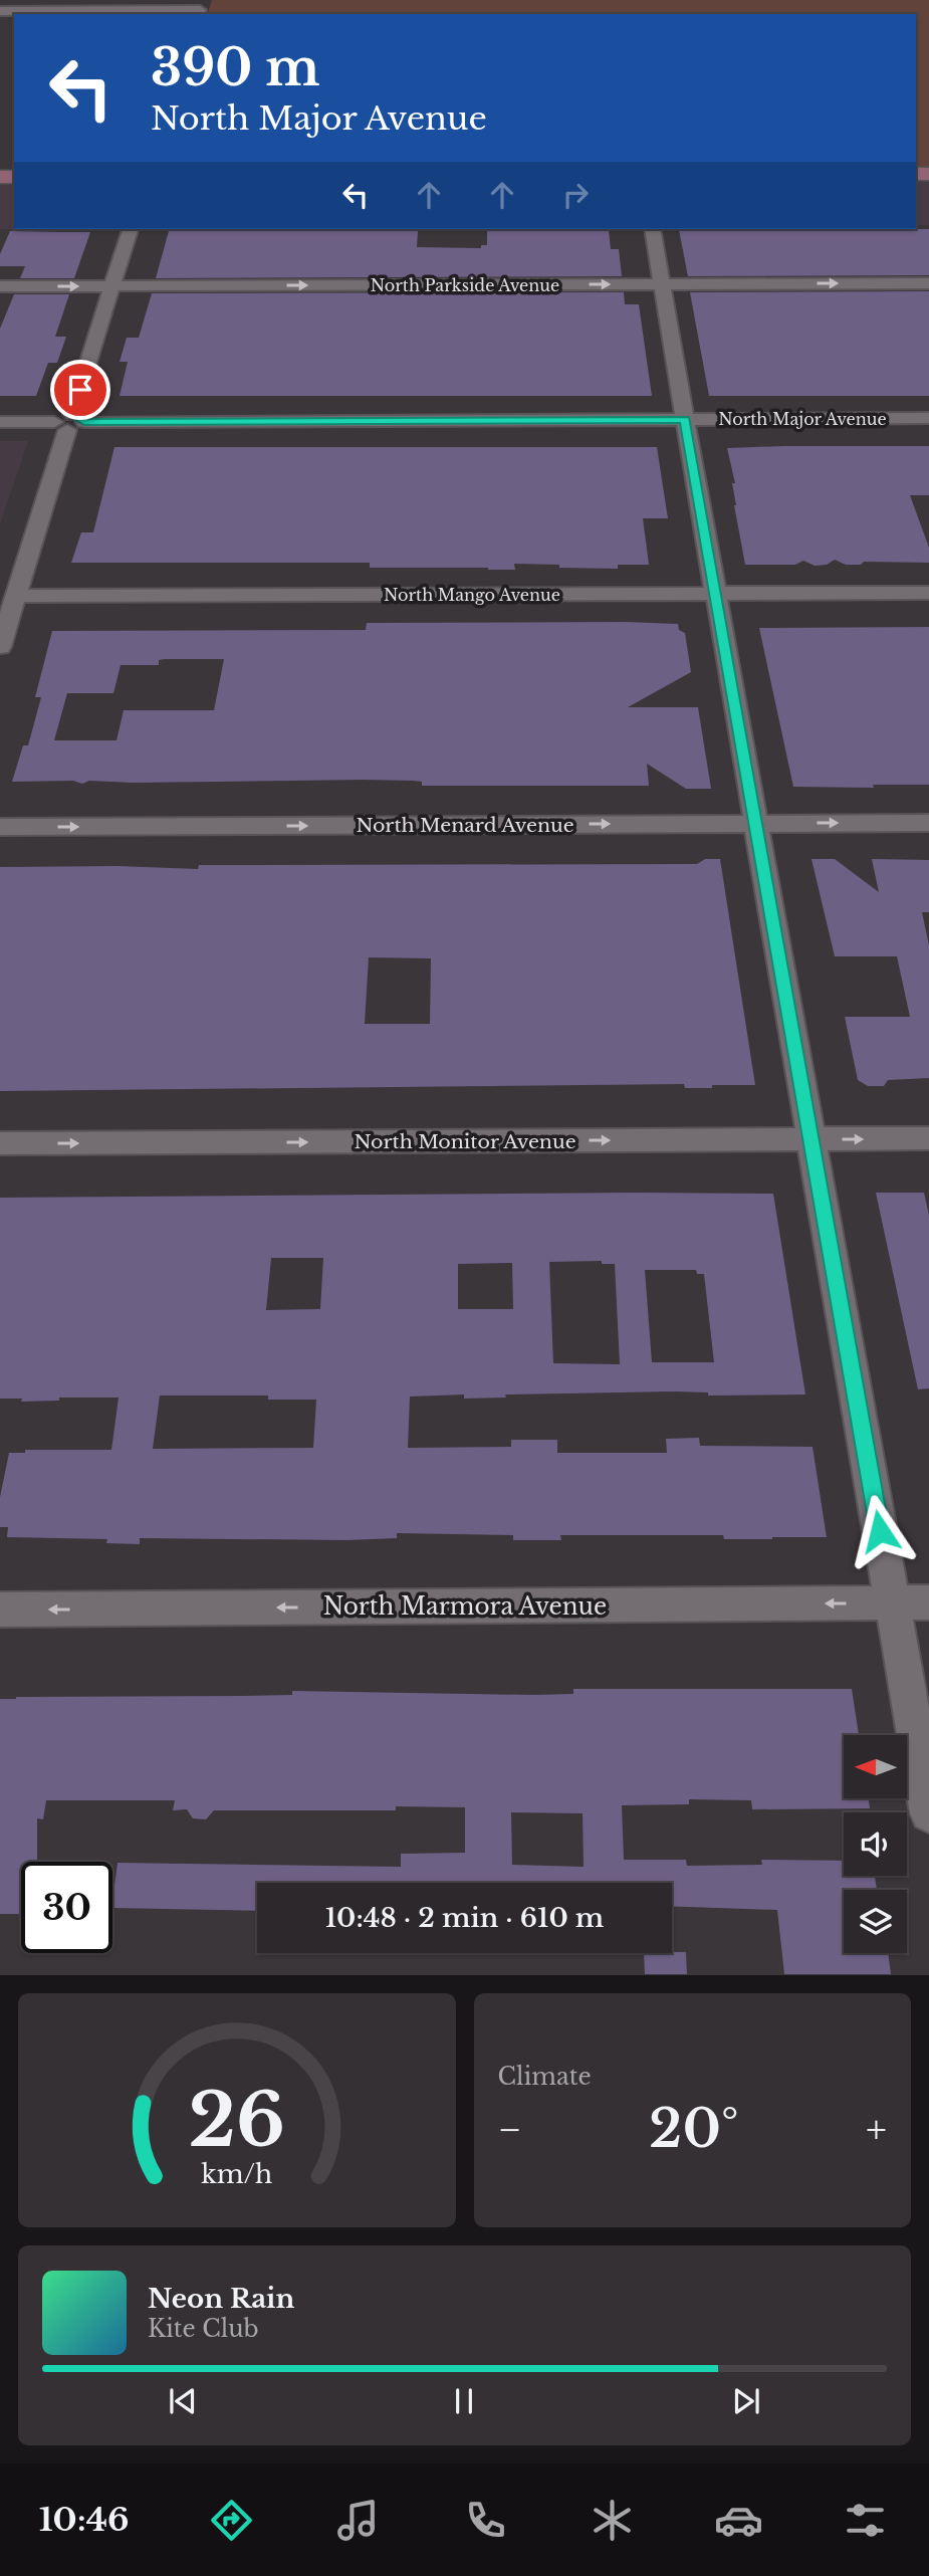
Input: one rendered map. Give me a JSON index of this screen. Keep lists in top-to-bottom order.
{
  "streets": {
    "street": [
      "North Parkside Avenue",
      "North Major Avenue",
      "North Mango Avenue",
      "North Menard Avenue",
      "North Monitor Avenue",
      "North Marmora Avenue"
    ]
  },
  "one_way": [
    "North Parkside Avenue",
    "North Menard Avenue",
    "North Monitor Avenue",
    "North Marmora Avenue"
  ],
  "north": "left",
  "page": {
    "turn": ["390 m", "North Major Avenue"],
    "limit": "30",
    "trip": "10:48 · 2 min · 610 m",
    "tile": "Climate",
    "heat": ["−", "20°", "+"],
    "song": ["Neon Rain", "Kite Club"],
    "tabs": "10:46",
    "gauge": ["26", "km/h"]
  }
}
